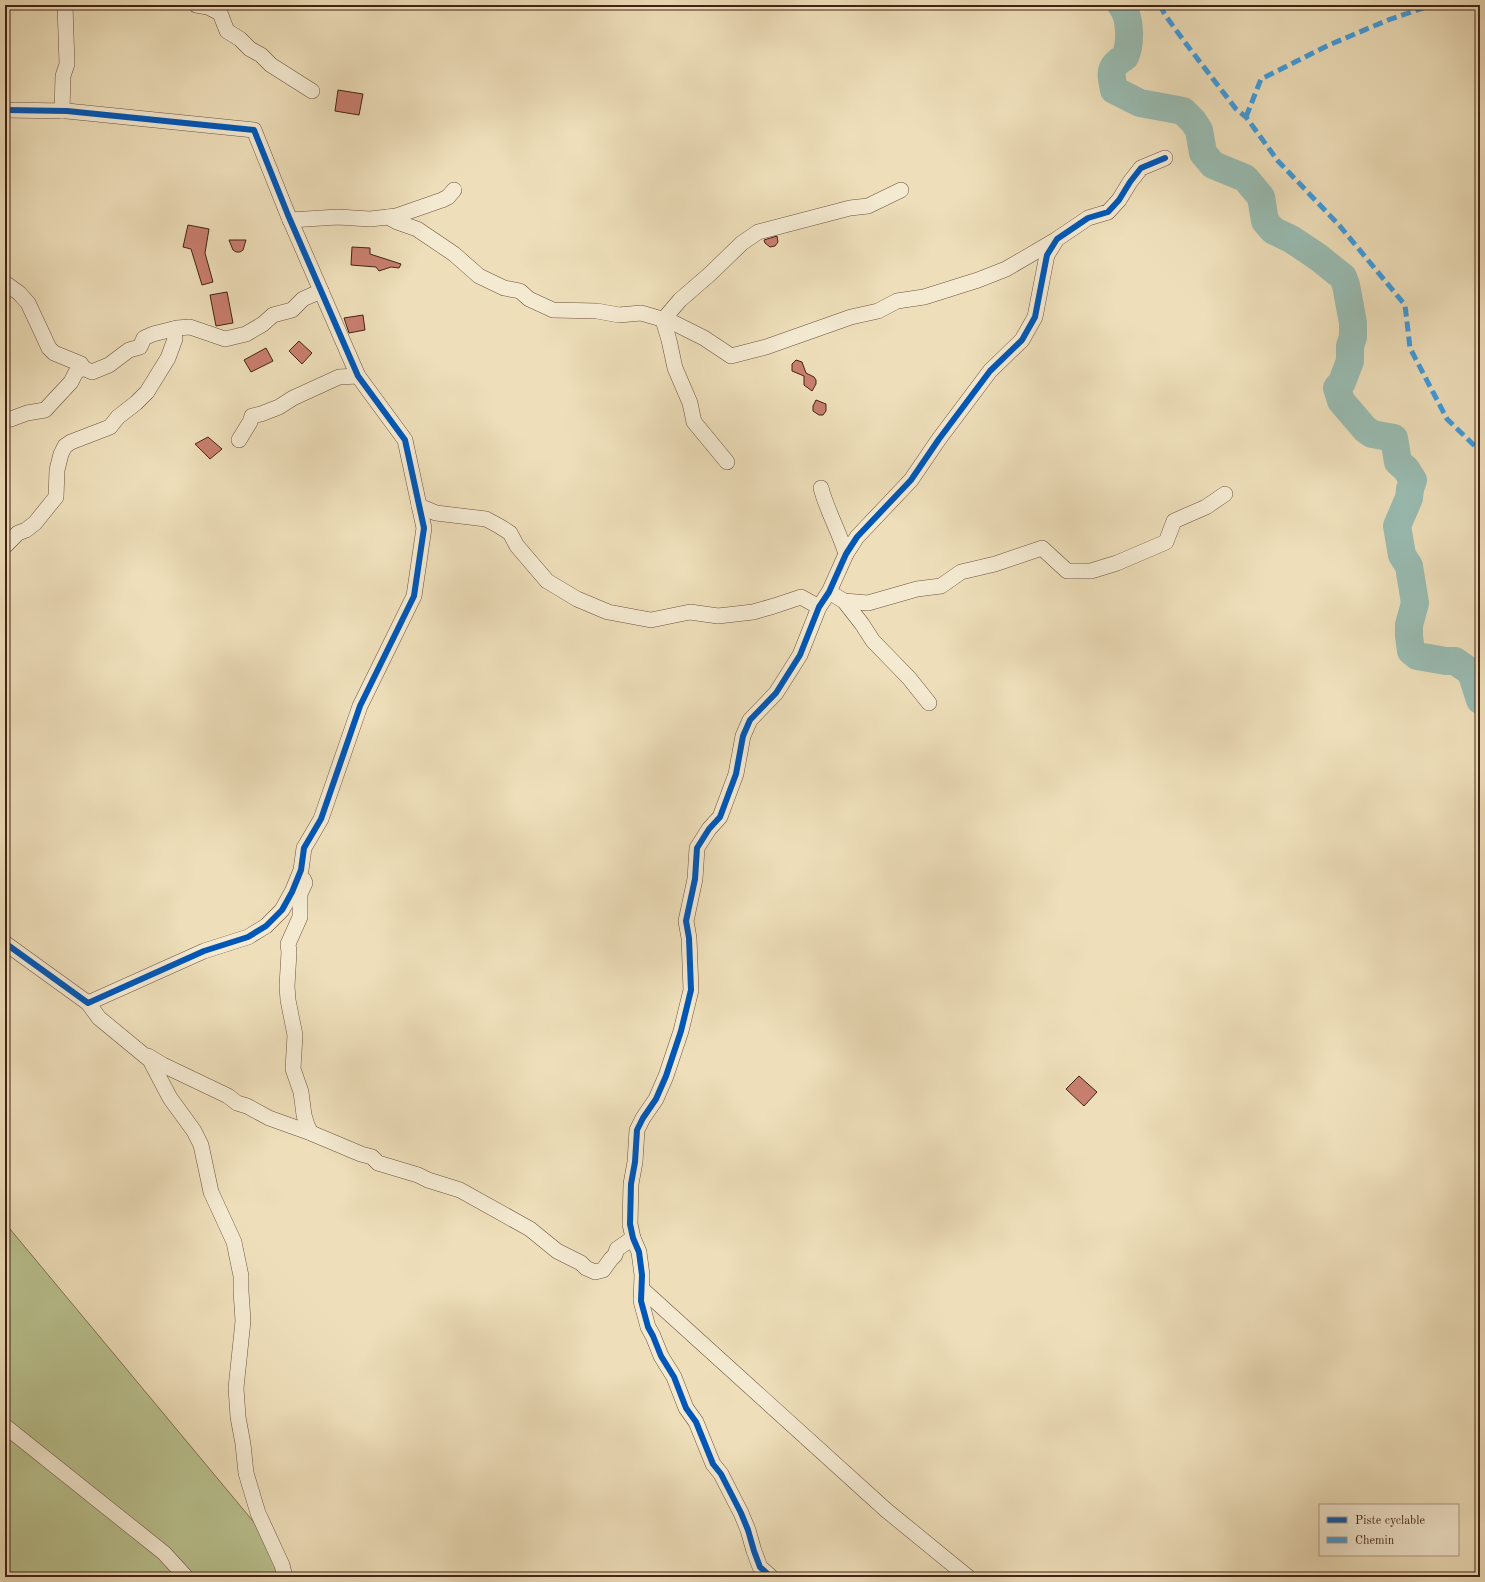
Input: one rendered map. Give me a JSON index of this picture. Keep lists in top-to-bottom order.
{
  "legend": ["Piste cyclable", "Chemin"]
}
